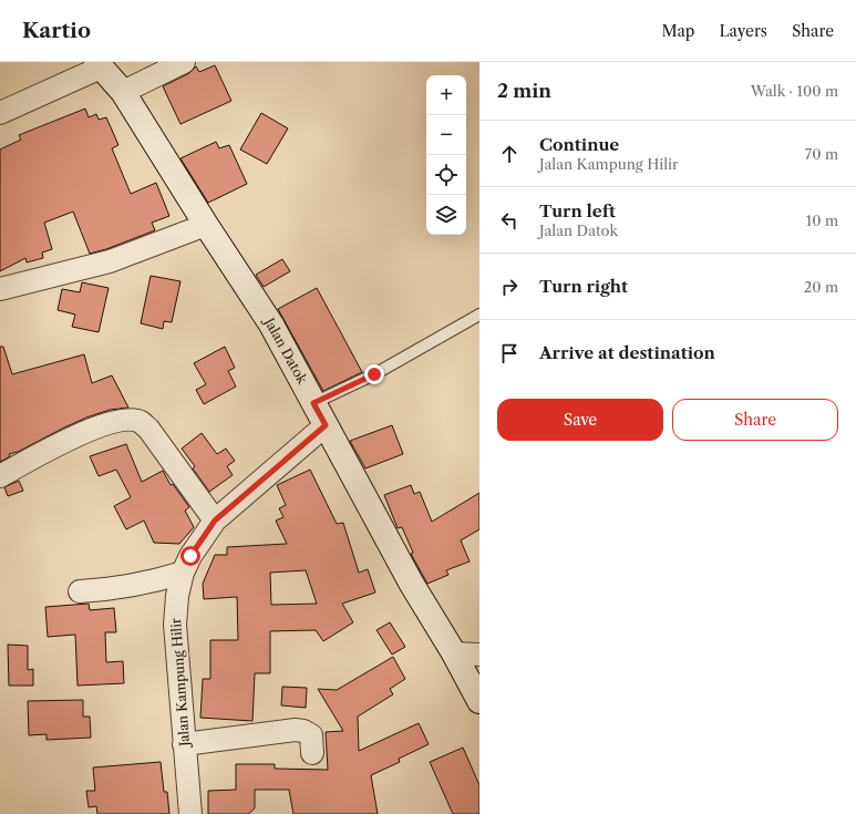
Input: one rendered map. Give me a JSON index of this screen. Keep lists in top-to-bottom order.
{
  "streets": {
    "main road": ["Jalan Datok"],
    "street": ["Jalan Kampung Hilir"]
  },
  "crossings": [
    ["Jalan Datok", "Jalan Kampung Hilir"]
  ],
  "page": {
    "header": "Kartio",
    "nav": ["Map", "Layers", "Share"],
    "heading": ["2 min", "Walk · 100 m"],
    "map_buttons": ["+", "−"],
    "list": [
      ["Continue", "Jalan Kampung Hilir", "70 m"],
      ["Turn left", "Jalan Datok", "10 m"],
      ["Turn right", "20 m"],
      "Arrive at destination"
    ],
    "buttons": ["Save", "Share"]
  }
}
